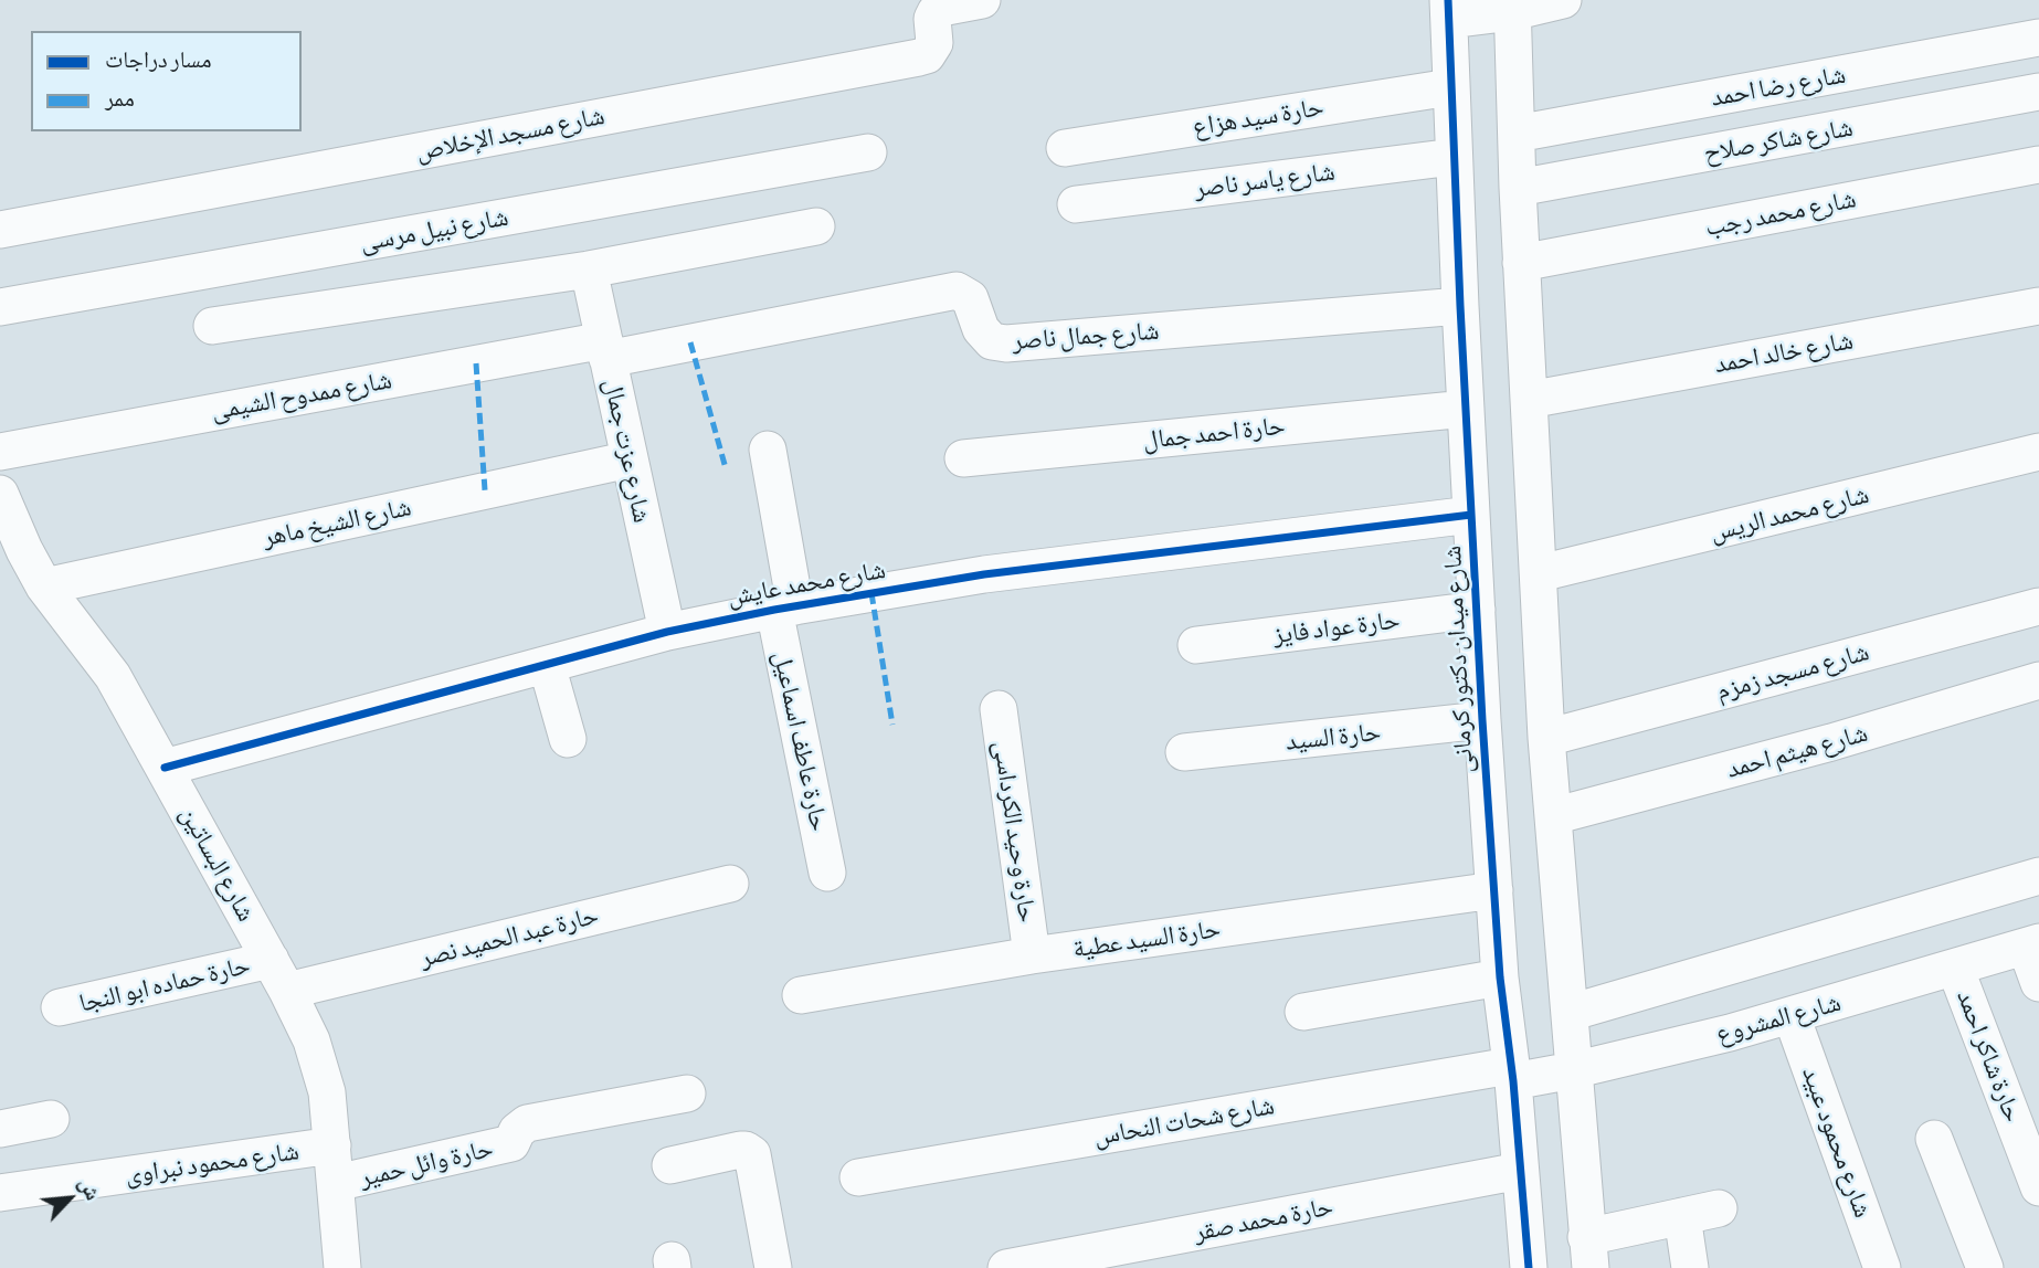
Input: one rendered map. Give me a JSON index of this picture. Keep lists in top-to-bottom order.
{
  "streets": {
    "street": [
      "شارع رضا احمد",
      "حارة سيد هزاع",
      "شارع مسجد الإخلاص",
      "شارع شاكر صلاح",
      "شارع ياسر ناصر",
      "شارع محمد رجب",
      "شارع نبيل مرسى",
      "شارع جمال ناصر",
      "شارع خالد احمد",
      "شارع ممدوح الشيمى",
      "حارة احمد جمال",
      "شارع عزت جمال",
      "شارع محمد الريس",
      "شارع الشيخ ماهر",
      "شارع محمد عايش",
      "حارة عواد فايز",
      "شارع ميدان دكتور كرمانى",
      "شارع مسجد زمزم",
      "حارة السيد",
      "حارة عاطف اسماعيل",
      "شارع هيثم احمد",
      "حارة وحيد الكرداسى",
      "شارع البساتين",
      "حارة عبد الحميد نصر",
      "حارة السيد عطية",
      "حارة حماده ابو النجا",
      "شارع المشروع",
      "حارة شاكر احمد",
      "شارع شحات النحاس",
      "شارع محمود عبيد",
      "شارع محمود نبراوى",
      "حارة وائل حمير",
      "حارة محمد صقر"
    ]
  },
  "crossings": [
    ["حارة سيد هزاع", "شارع ميدان دكتور كرمانى"],
    ["شارع ياسر ناصر", "شارع ميدان دكتور كرمانى"],
    ["شارع جمال ناصر", "شارع ممدوح الشيمى"],
    ["شارع جمال ناصر", "شارع عزت جمال"],
    ["شارع جمال ناصر", "شارع ميدان دكتور كرمانى"],
    ["شارع ممدوح الشيمى", "شارع عزت جمال"],
    ["حارة احمد جمال", "شارع ميدان دكتور كرمانى"],
    ["شارع عزت جمال", "شارع الشيخ ماهر"],
    ["شارع عزت جمال", "شارع محمد عايش"],
    ["شارع الشيخ ماهر", "شارع البساتين"],
    ["شارع محمد عايش", "شارع ميدان دكتور كرمانى"],
    ["شارع محمد عايش", "حارة عاطف اسماعيل"],
    ["شارع محمد عايش", "شارع البساتين"],
    ["حارة عواد فايز", "شارع ميدان دكتور كرمانى"],
    ["شارع ميدان دكتور كرمانى", "حارة السيد"],
    ["شارع ميدان دكتور كرمانى", "حارة السيد عطية"],
    ["شارع ميدان دكتور كرمانى", "شارع المشروع"],
    ["شارع ميدان دكتور كرمانى", "شارع شحات النحاس"],
    ["شارع ميدان دكتور كرمانى", "حارة محمد صقر"],
    ["حارة وحيد الكرداسى", "حارة السيد عطية"],
    ["شارع البساتين", "حارة عبد الحميد نصر"],
    ["شارع البساتين", "حارة حماده ابو النجا"],
    ["شارع البساتين", "شارع محمود نبراوى"],
    ["شارع البساتين", "حارة وائل حمير"],
    ["حارة عبد الحميد نصر", "حارة حماده ابو النجا"],
    ["شارع المشروع", "حارة شاكر احمد"],
    ["شارع المشروع", "شارع شحات النحاس"],
    ["شارع المشروع", "شارع محمود عبيد"]
  ],
  "legend": ["مسار دراجات", "ممر"],
  "north": "top right"
}
